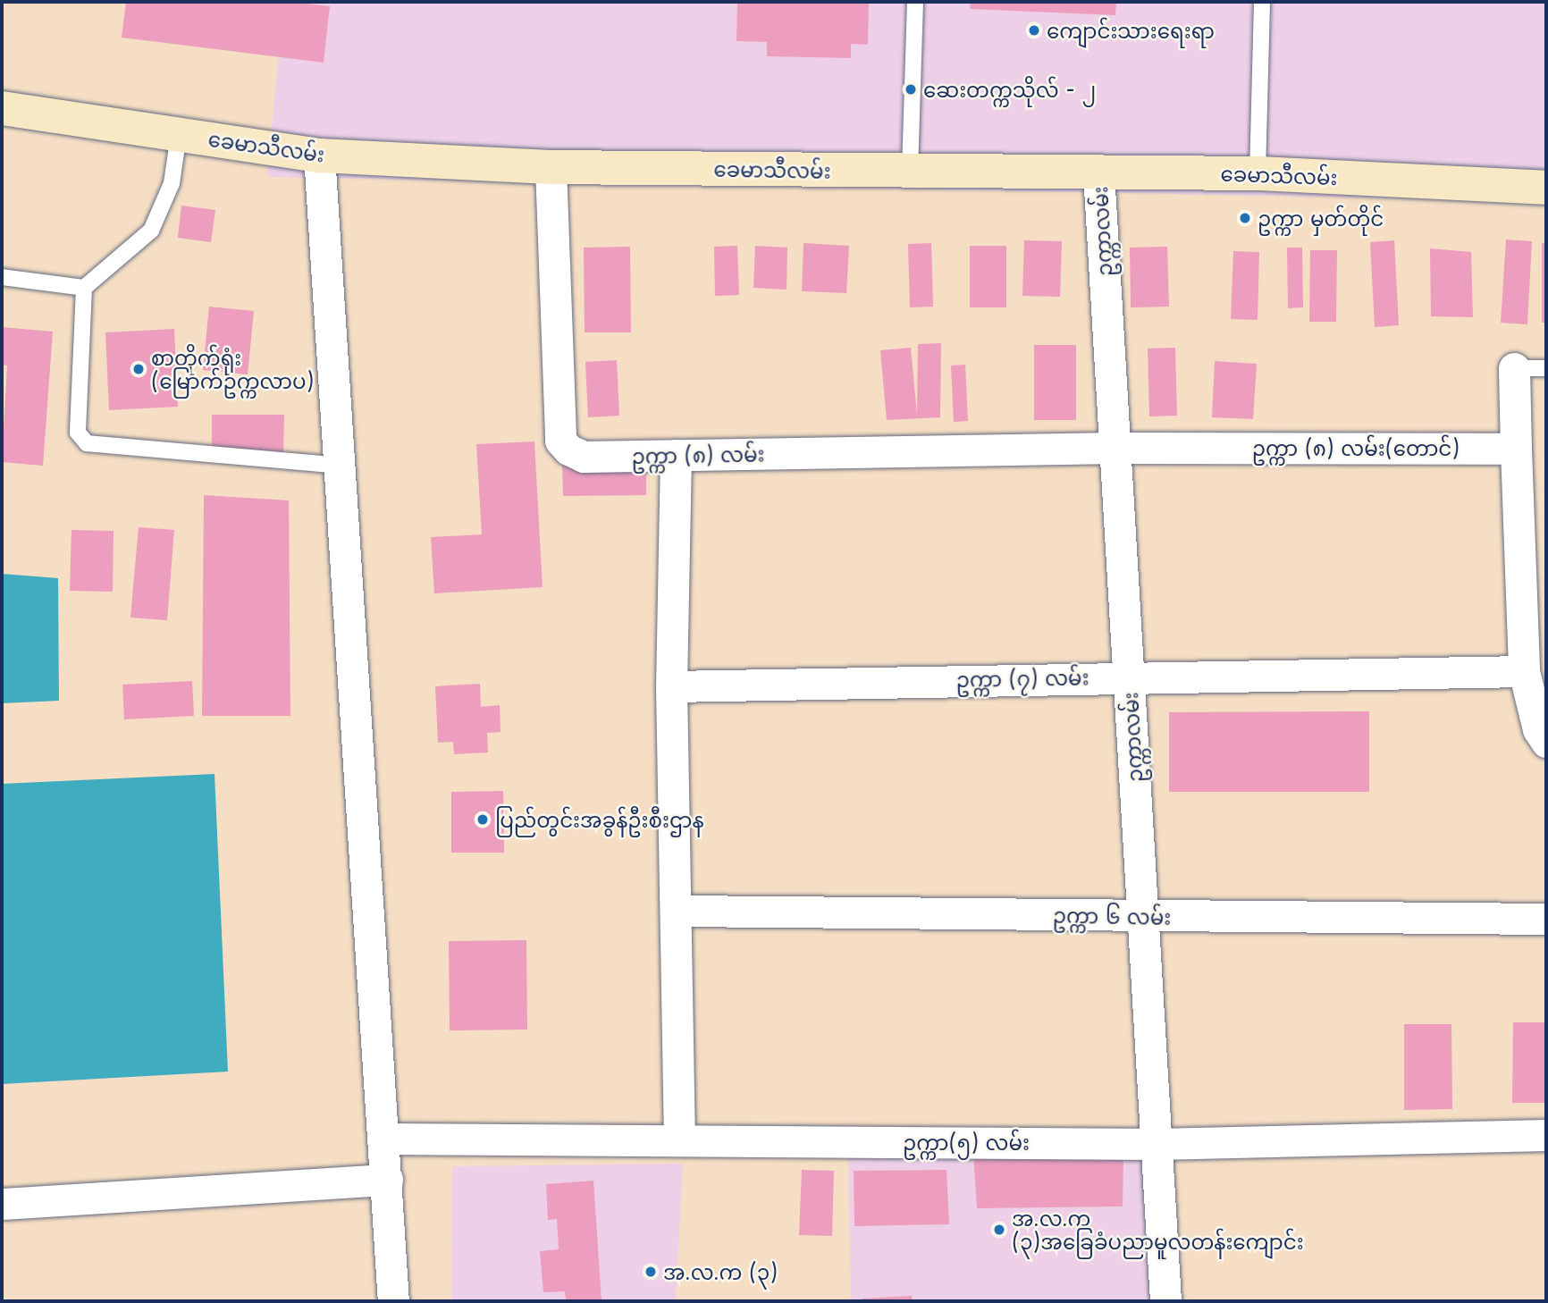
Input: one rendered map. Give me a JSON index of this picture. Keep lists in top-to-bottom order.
{
  "streets": {
    "main road": ["ခေမာသီလမ်း"],
    "street": [
      "ဥက္ကာလမ်း",
      "ဥက္ကာ (၈) လမ်း(တောင်)",
      "ဥက္ကာ (၈) လမ်း",
      "ဥက္ကာ (၇) လမ်း",
      "ဥက္ကာ ၆ လမ်း",
      "ဥက္ကာ(၅) လမ်း"
    ]
  },
  "crossings": [
    ["ခေမာသီလမ်း", "ဥက္ကာလမ်း"],
    ["ခေမာသီလမ်း", "ဥက္ကာ (၈) လမ်း"],
    ["ဥက္ကာလမ်း", "ဥက္ကာ (၈) လမ်း(တောင်)"],
    ["ဥက္ကာလမ်း", "ဥက္ကာ (၈) လမ်း"],
    ["ဥက္ကာလမ်း", "ဥက္ကာ (၇) လမ်း"],
    ["ဥက္ကာလမ်း", "ဥက္ကာ ၆ လမ်း"],
    ["ဥက္ကာလမ်း", "ဥက္ကာ(၅) လမ်း"],
    ["ဥက္ကာ (၈) လမ်း(တောင်)", "ဥက္ကာ (၈) လမ်း"]
  ],
  "places": [
    "ကျောင်းသားရေးရာ",
    "ဆေးတက္ကသိုလ် - ၂",
    "ဥက္ကာ မှတ်တိုင်",
    "စာတိုက်ရုံး (မြောက်ဥက္ကလာပ)",
    "ပြည်တွင်းအခွန်ဦးစီးဌာန",
    "အ.လ.က (၃)အခြေခံပညာမူလတန်းကျောင်း",
    "အ.လ.က (၃)"
  ]
}
